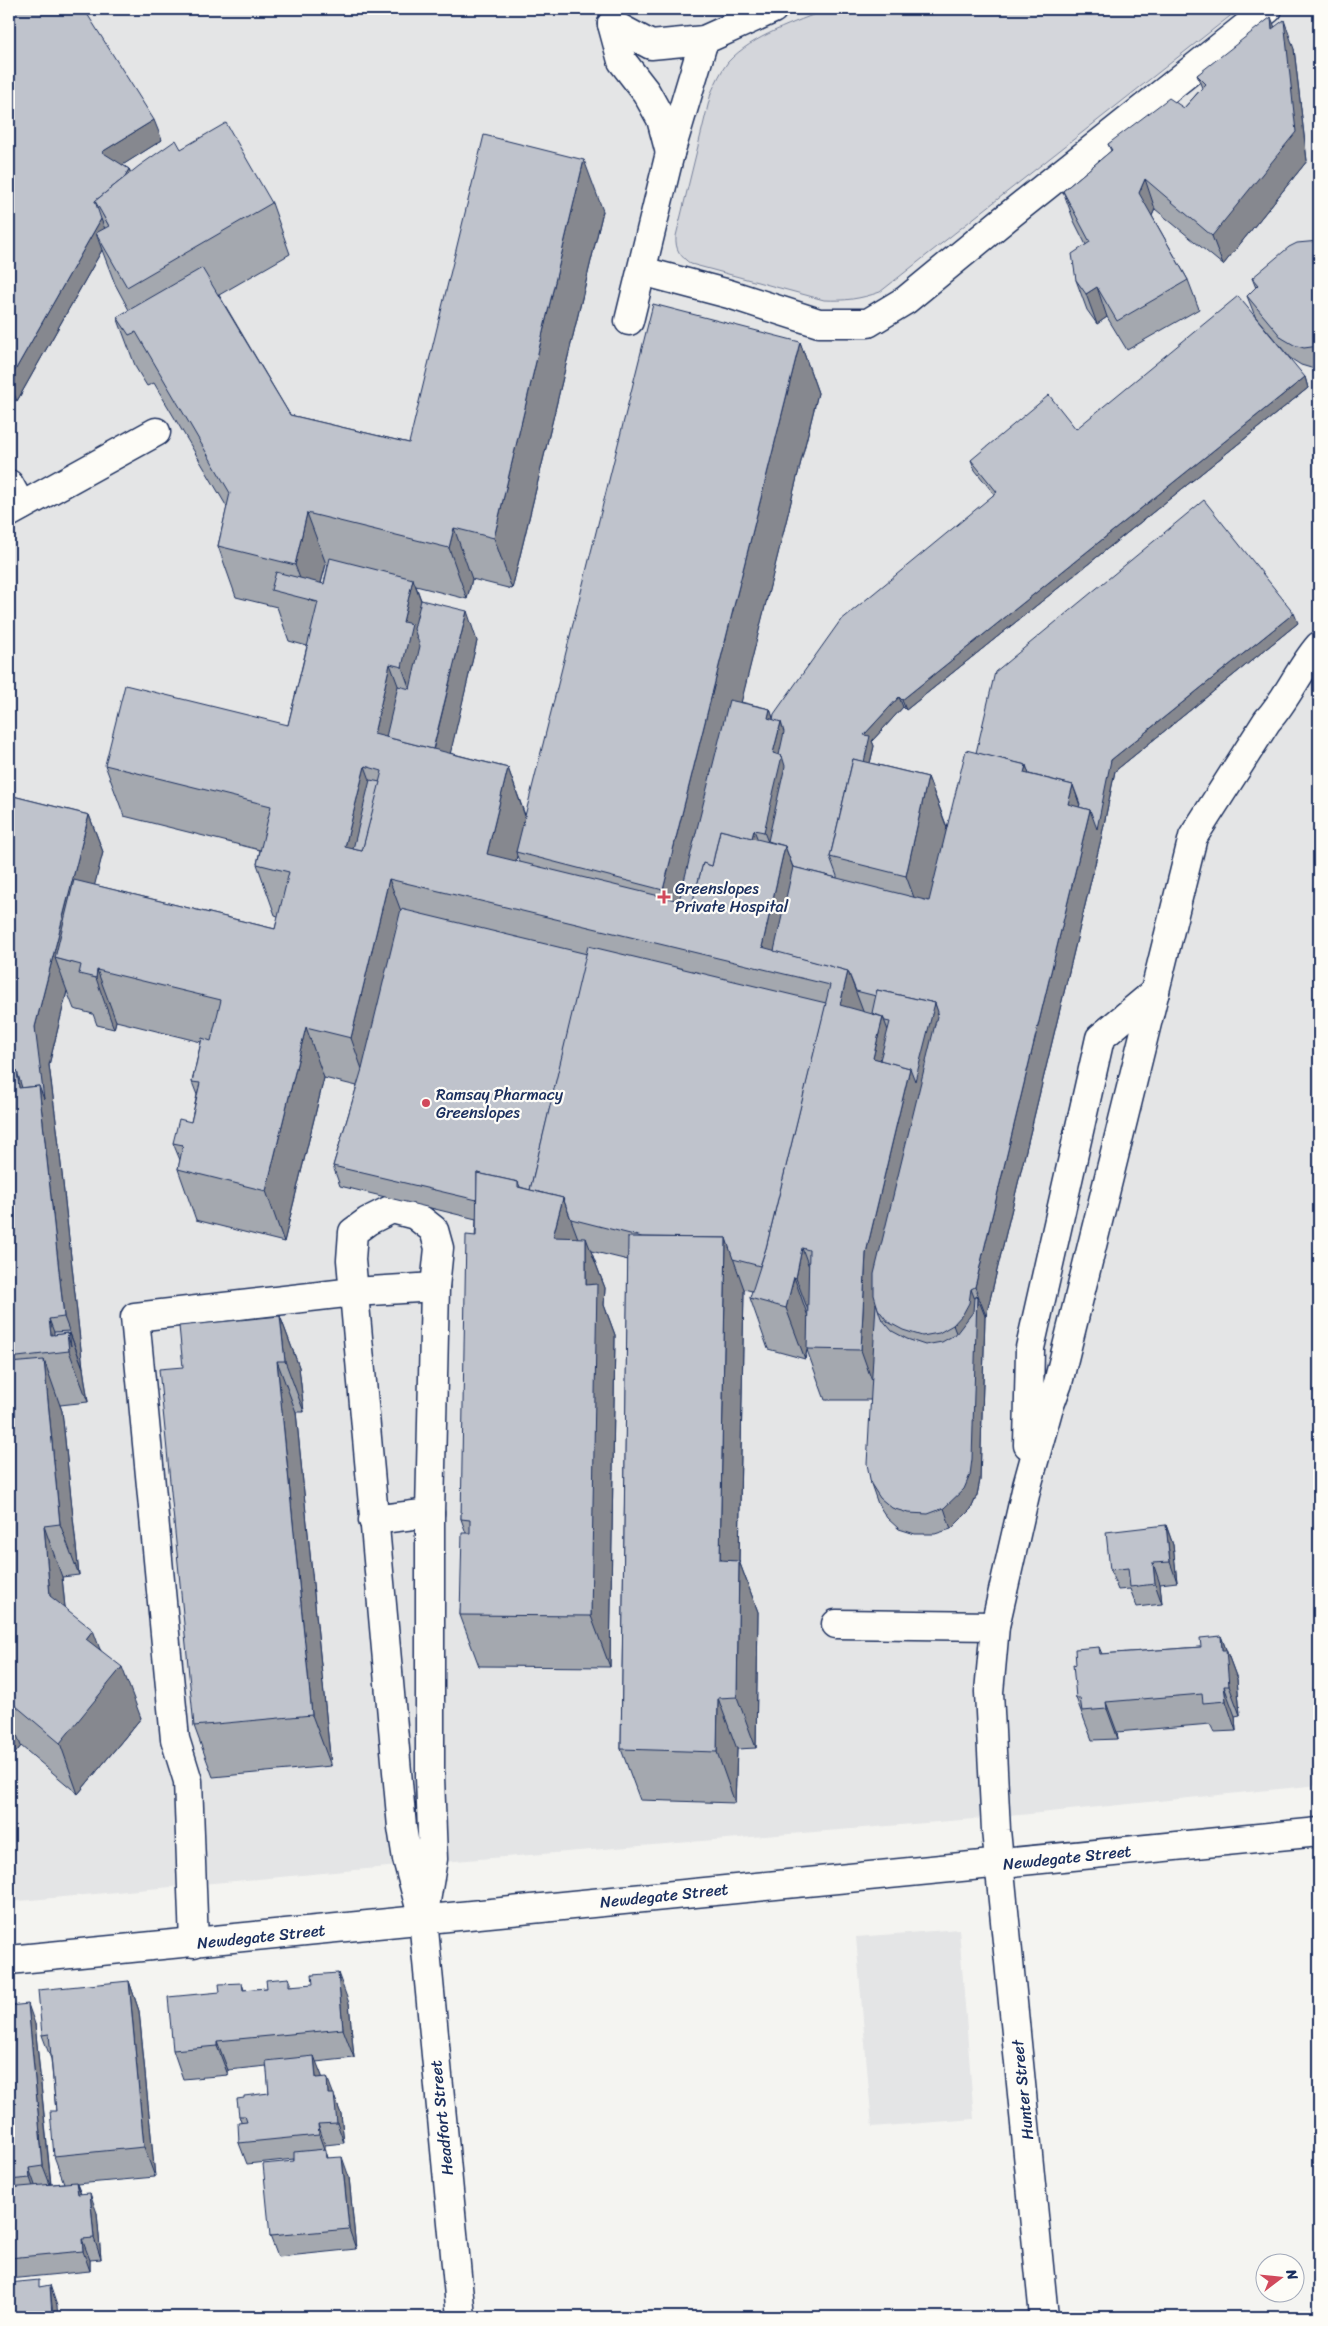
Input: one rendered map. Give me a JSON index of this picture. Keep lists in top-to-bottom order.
{
  "streets": {
    "street": ["Newdegate Street", "Hunter Street", "Headfort Street"]
  },
  "crossings": [
    ["Newdegate Street", "Hunter Street"],
    ["Newdegate Street", "Headfort Street"]
  ],
  "places": {
    "health": ["Greenslopes Private Hospital"],
    "other": ["Ramsay Pharmacy Greenslopes"]
  },
  "north": "right"
}
